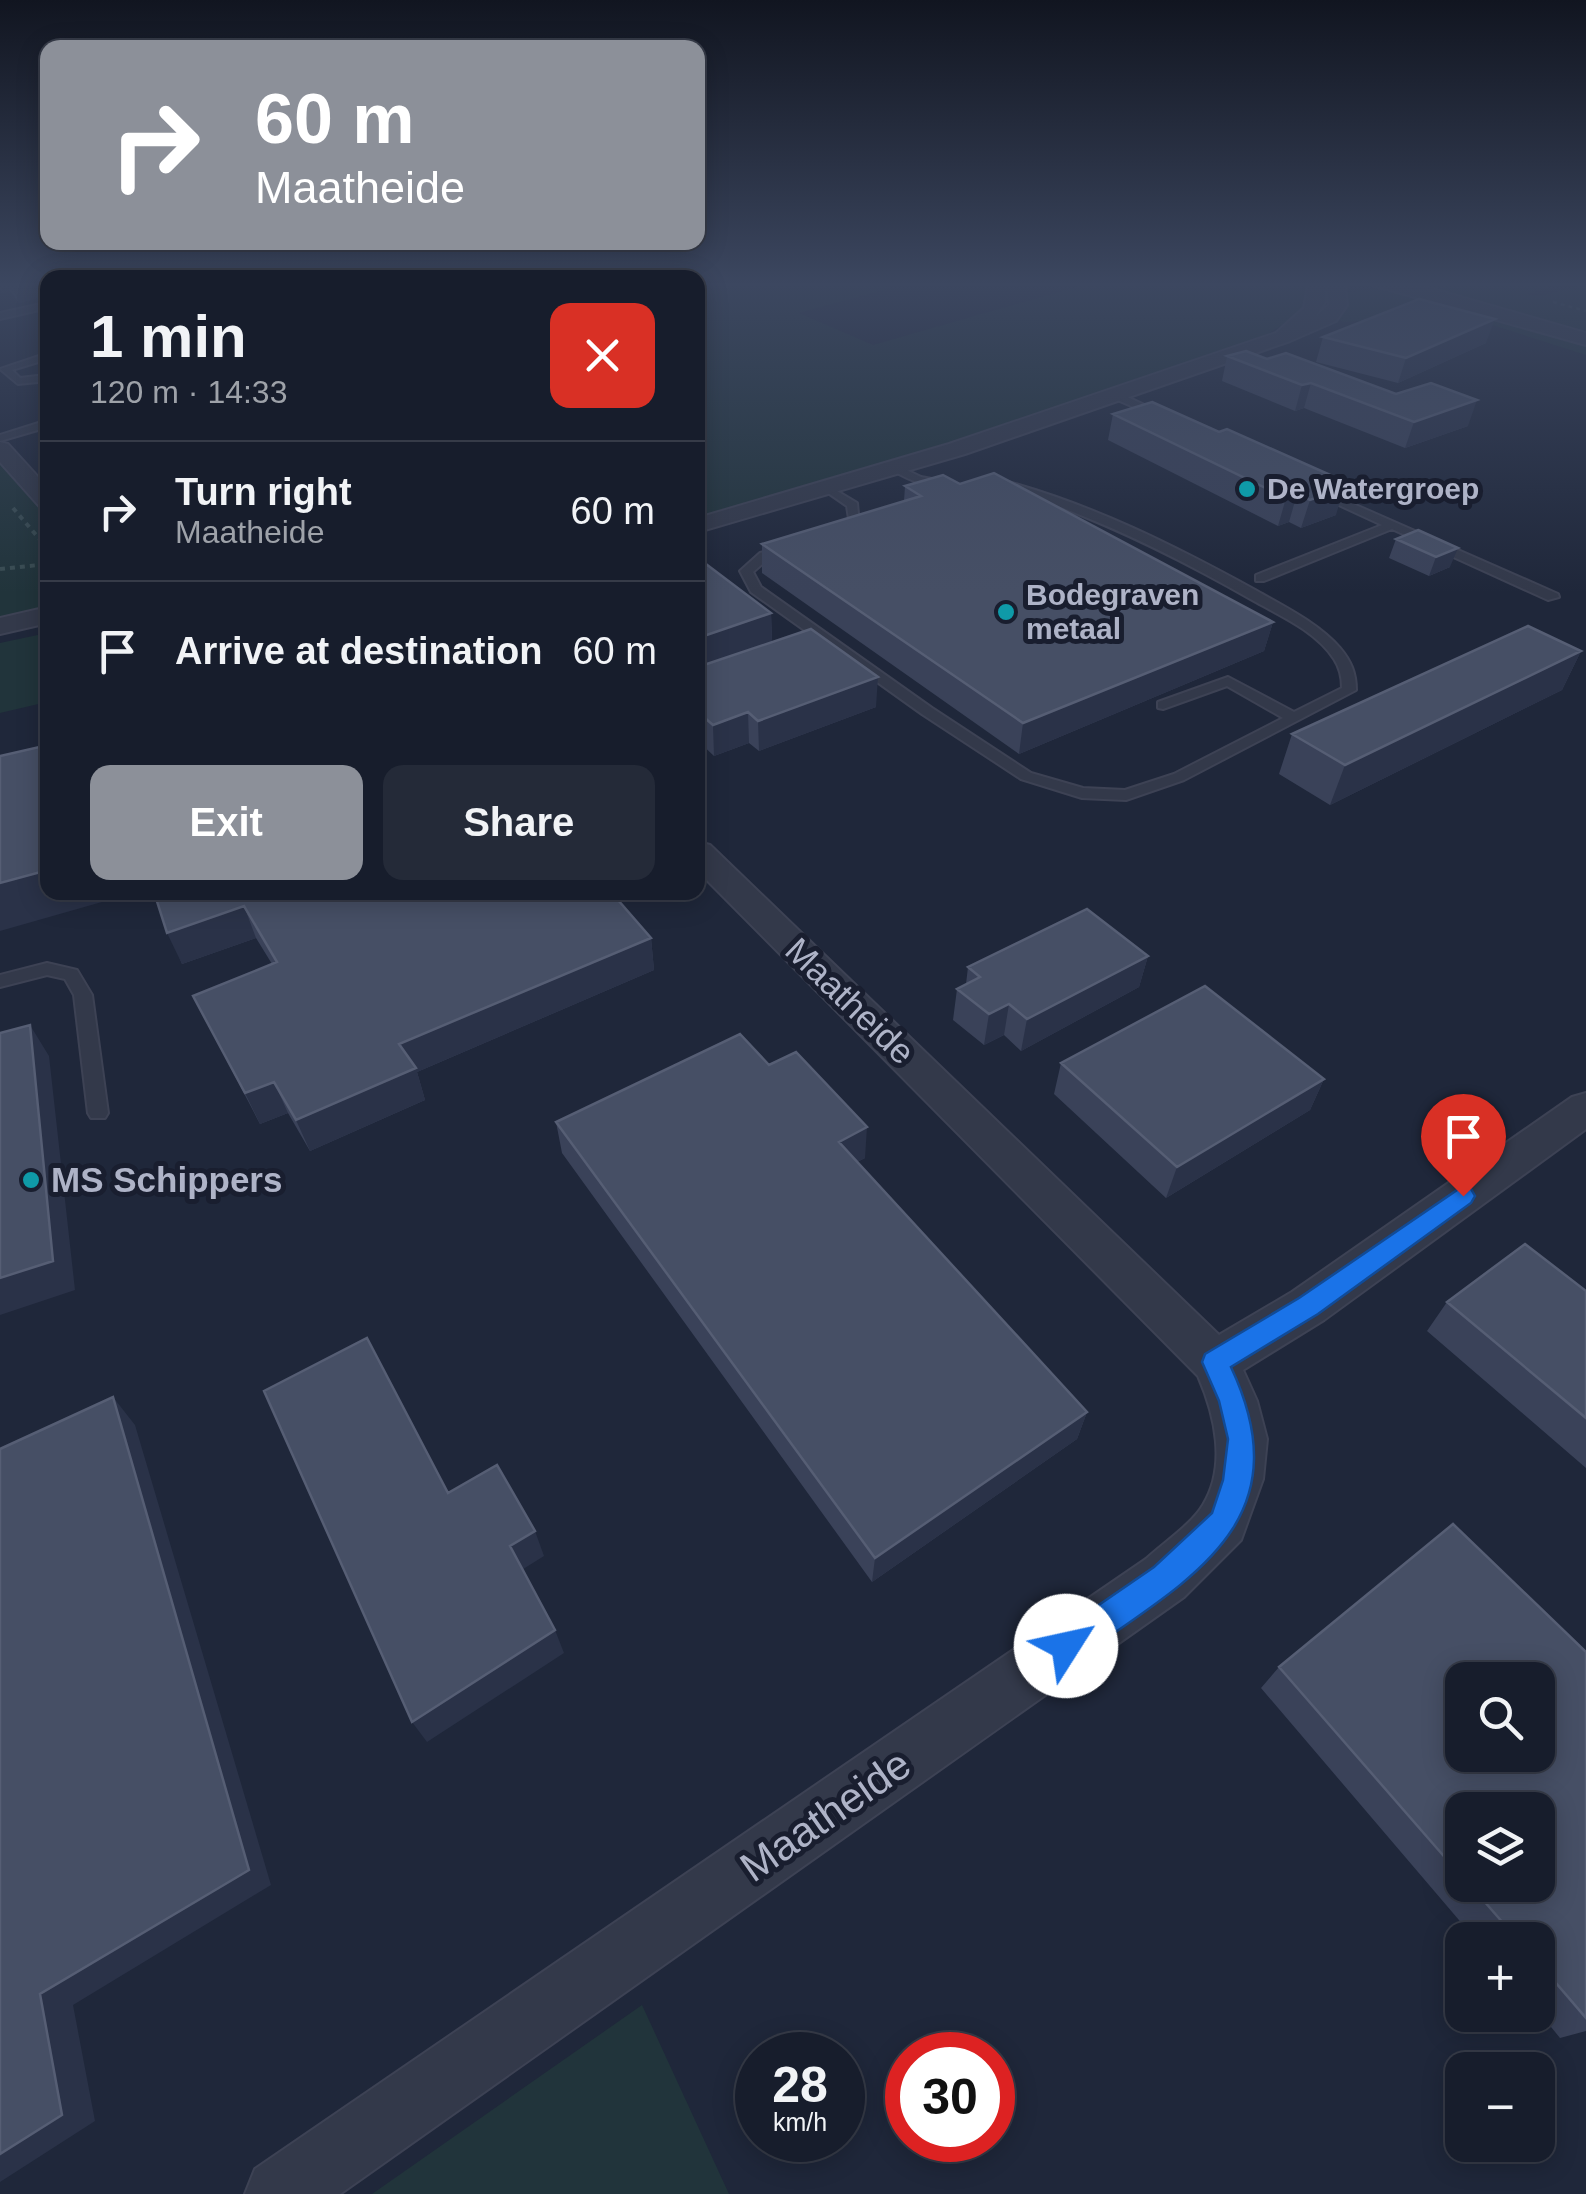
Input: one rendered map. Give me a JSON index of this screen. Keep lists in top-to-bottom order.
{
  "streets": {
    "street": ["Maatheide"]
  },
  "places": ["De Watergroep", "Bodegraven metaal", "MS Schippers"],
  "page": {
    "turn": ["60 m", "Maatheide"],
    "heading": ["1 min", "120 m · 14:33"],
    "list": [
      {
        "name": "Turn right",
        "note": "Maatheide",
        "value": "60 m"
      },
      {
        "name": "Arrive at destination",
        "value": "60 m"
      }
    ],
    "buttons": ["Exit", "Share"],
    "map_buttons": ["+", "−"],
    "speed": "28 km/h",
    "limit": "30"
  }
}
